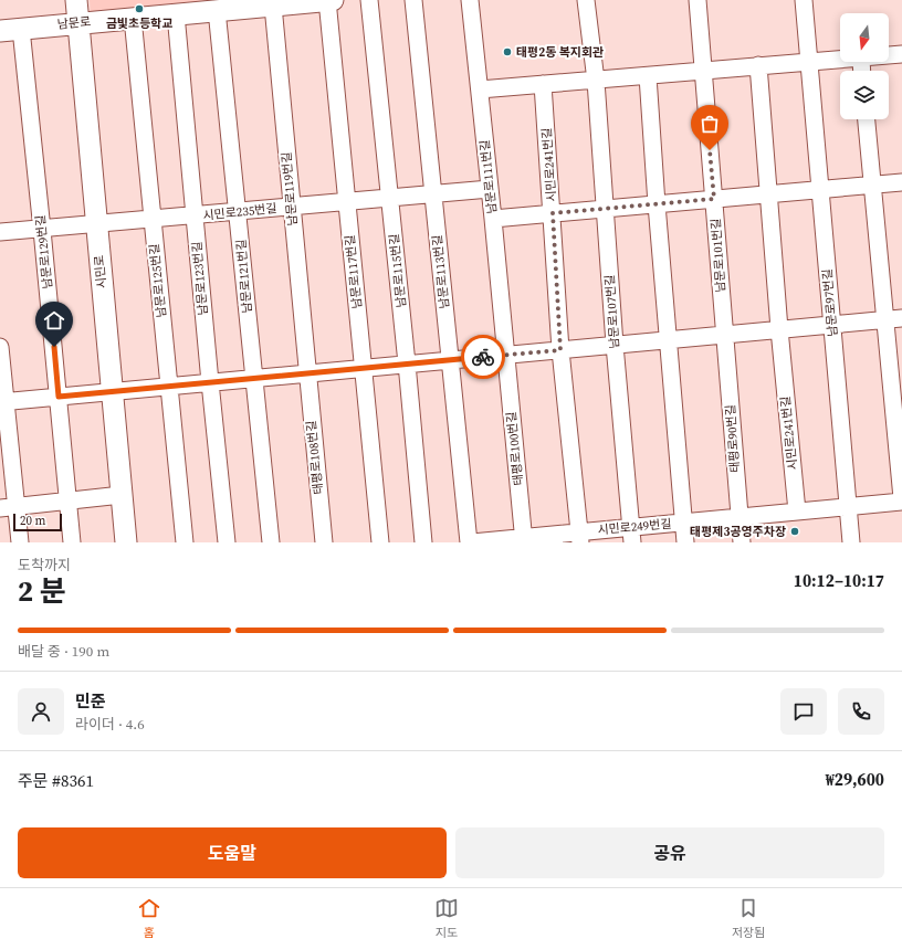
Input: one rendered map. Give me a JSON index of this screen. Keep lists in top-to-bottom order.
{
  "streets": {
    "main road": ["남문로", "시민로"],
    "street": [
      "시민로241번길",
      "남문로111번길",
      "남문로119번길",
      "시민로235번길",
      "남문로129번길",
      "남문로101번길",
      "남문로115번길",
      "남문로117번길",
      "남문로113번길",
      "남문로121번길",
      "남문로123번길",
      "남문로125번길",
      "남문로97번길",
      "남문로107번길",
      "태평로90번길",
      "태평로100번길",
      "태평로108번길",
      "시민로249번길"
    ]
  },
  "crossings": [
    ["남문로", "남문로119번길"],
    ["남문로", "남문로129번길"],
    ["남문로", "시민로"],
    ["남문로", "남문로117번길"],
    ["남문로", "남문로121번길"],
    ["남문로", "남문로123번길"],
    ["남문로", "남문로125번길"],
    ["시민로241번길", "시민로249번길"],
    ["남문로111번길", "시민로235번길"],
    ["남문로111번길", "태평로100번길"],
    ["남문로119번길", "시민로235번길"],
    ["남문로119번길", "태평로108번길"],
    ["시민로235번길", "남문로129번길"],
    ["시민로235번길", "남문로115번길"],
    ["시민로235번길", "시민로"],
    ["시민로235번길", "남문로117번길"],
    ["시민로235번길", "남문로113번길"],
    ["시민로235번길", "남문로121번길"],
    ["시민로235번길", "남문로123번길"],
    ["시민로235번길", "남문로125번길"],
    ["남문로101번길", "태평로90번길"],
    ["남문로113번길", "시민로249번길"],
    ["남문로97번길", "시민로249번길"],
    ["남문로107번길", "시민로249번길"],
    ["태평로90번길", "시민로249번길"],
    ["태평로100번길", "시민로249번길"]
  ],
  "places": ["금빛초등학교", "태평2동 복지회관", "태평제3공영주차장"],
  "scale_bar": "20 m",
  "north": "bottom",
  "page": {
    "scale": "20 m",
    "heading": ["2 분", "도착까지", "10:12–10:17"],
    "panel": [
      "민준",
      "라이더 · 4.6",
      "주문 #8361",
      "₩29,600"
    ],
    "bar": "배달 중 · 190 m",
    "buttons": ["도움말", "공유"],
    "tabs": ["홈", "지도", "저장됨"]
  }
}
